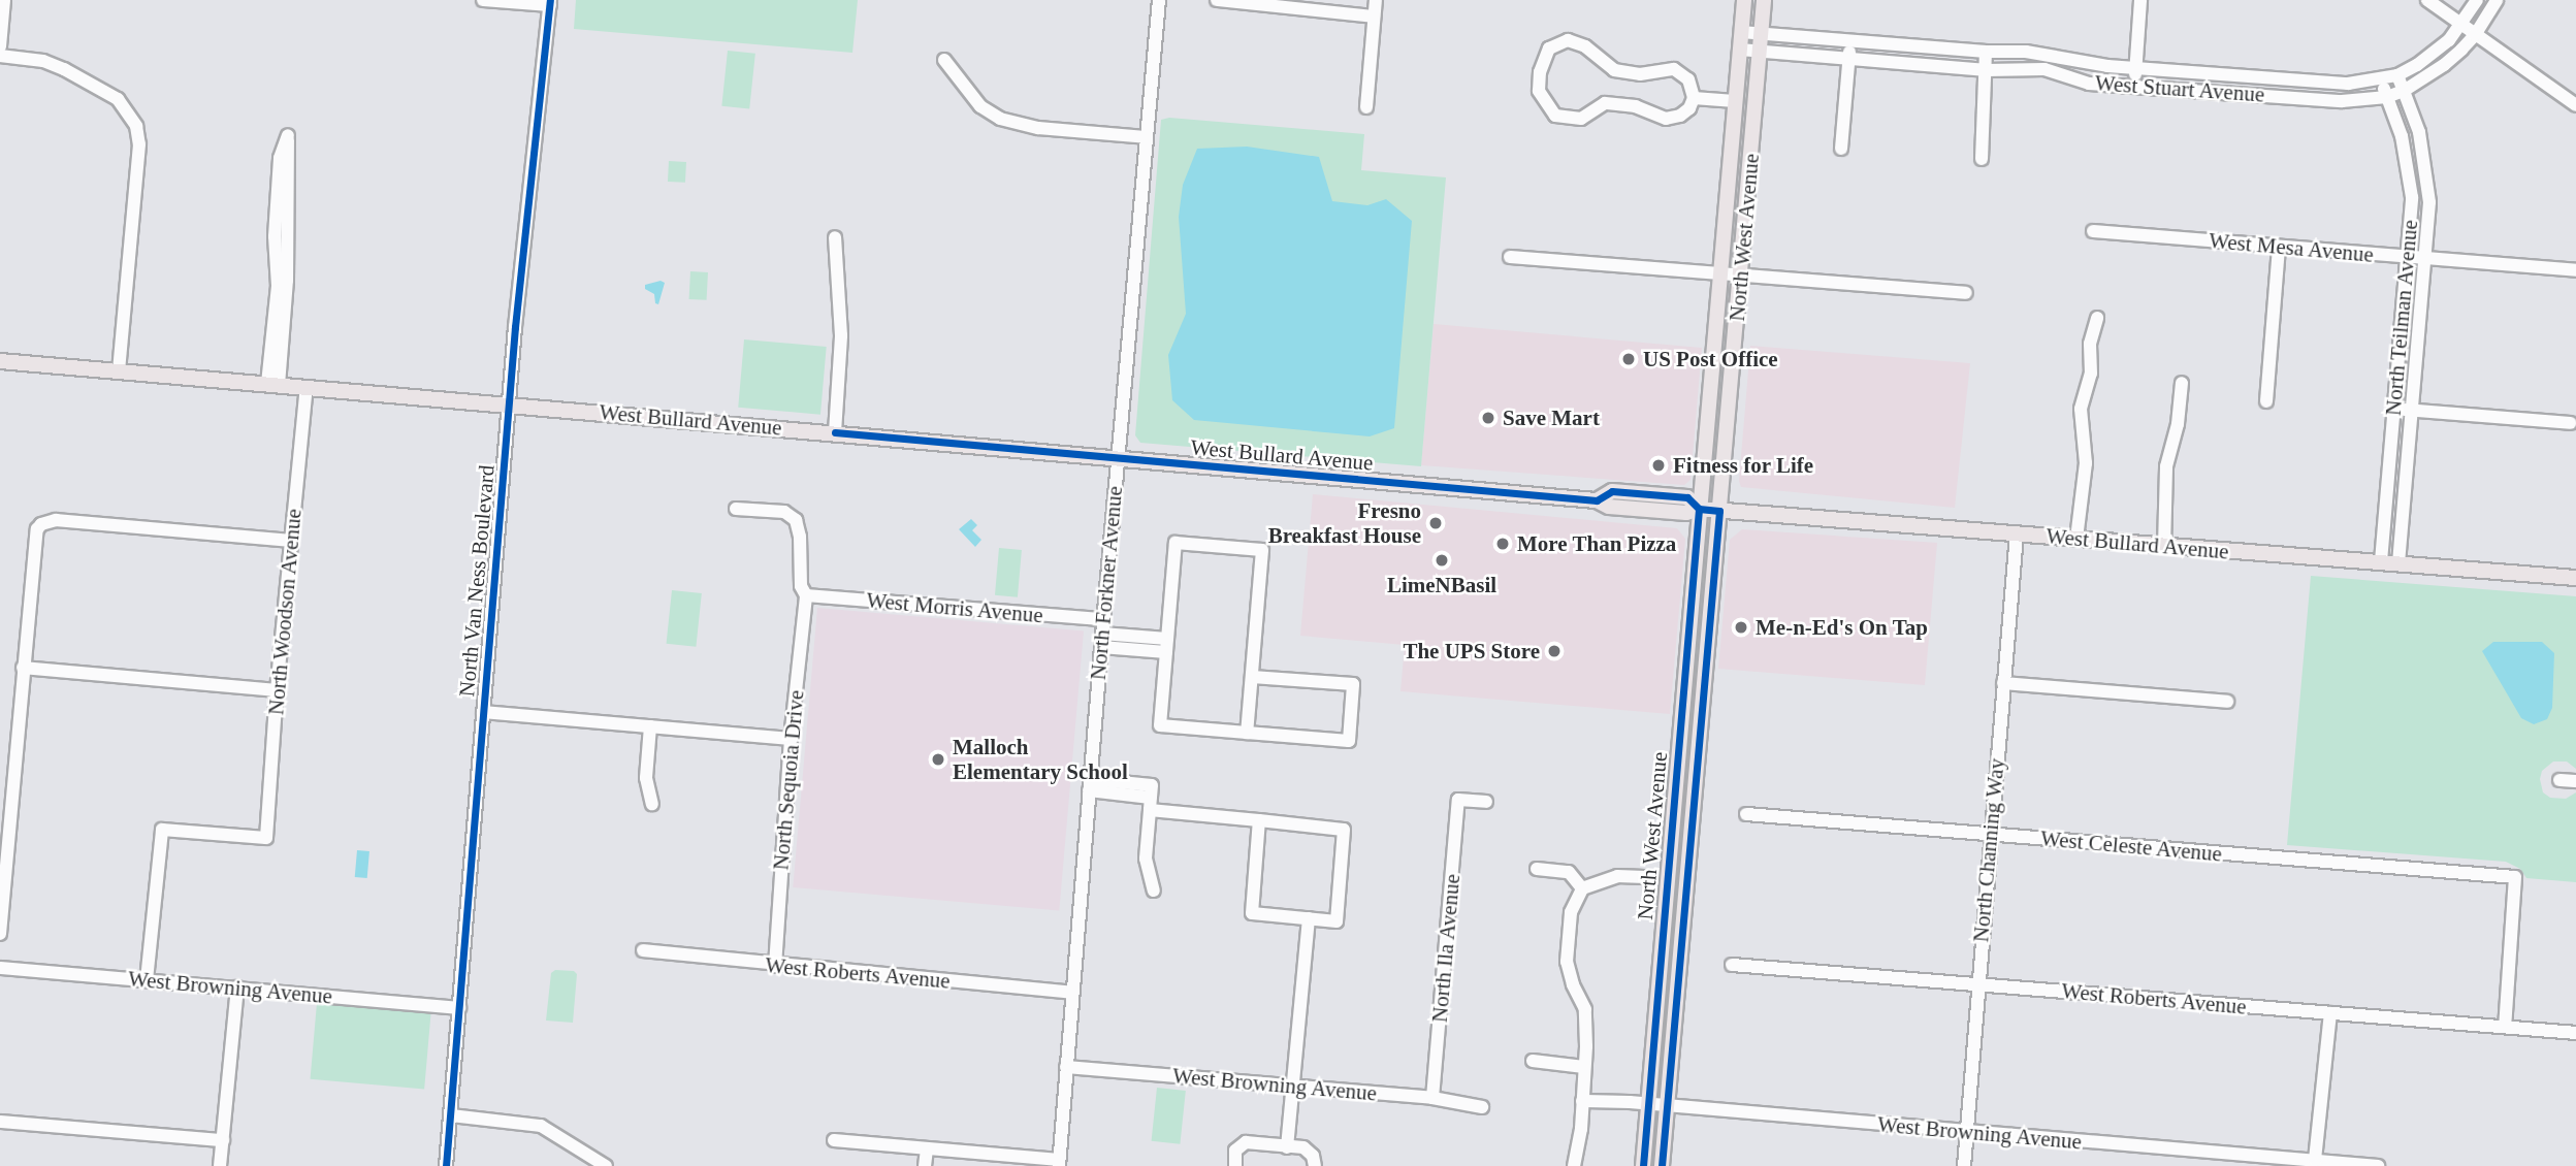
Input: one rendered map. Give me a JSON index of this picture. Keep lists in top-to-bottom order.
{
  "streets": {
    "main road": ["North West Avenue", "West Bullard Avenue"],
    "street": [
      "West Stuart Avenue",
      "West Mesa Avenue",
      "North Teilman Avenue",
      "North Van Ness Boulevard",
      "North Forkner Avenue",
      "West Morris Avenue",
      "North Woodson Avenue",
      "North Sequoia Drive",
      "West Celeste Avenue",
      "North Channing Way",
      "North Ila Avenue",
      "West Roberts Avenue",
      "West Browning Avenue"
    ]
  },
  "crossings": [
    ["West Stuart Avenue", "North West Avenue"],
    ["West Stuart Avenue", "North Teilman Avenue"],
    ["North West Avenue", "West Bullard Avenue"],
    ["North West Avenue", "West Browning Avenue"],
    ["West Mesa Avenue", "North Teilman Avenue"],
    ["North Teilman Avenue", "West Bullard Avenue"],
    ["West Bullard Avenue", "North Van Ness Boulevard"],
    ["West Bullard Avenue", "North Forkner Avenue"],
    ["West Bullard Avenue", "North Woodson Avenue"],
    ["West Bullard Avenue", "North Channing Way"],
    ["North Van Ness Boulevard", "West Browning Avenue"],
    ["North Forkner Avenue", "West Morris Avenue"],
    ["North Forkner Avenue", "West Roberts Avenue"],
    ["North Forkner Avenue", "West Browning Avenue"],
    ["West Morris Avenue", "North Sequoia Drive"],
    ["North Woodson Avenue", "West Browning Avenue"],
    ["North Sequoia Drive", "West Roberts Avenue"],
    ["West Celeste Avenue", "North Channing Way"],
    ["West Celeste Avenue", "West Roberts Avenue"],
    ["North Channing Way", "West Roberts Avenue"],
    ["North Channing Way", "West Browning Avenue"],
    ["North Ila Avenue", "West Browning Avenue"]
  ],
  "places": [
    "US Post Office",
    "Save Mart",
    "Fitness for Life",
    "Fresno Breakfast House",
    "More Than Pizza",
    "LimeNBasil",
    "Me-n-Ed's On Tap",
    "The UPS Store",
    "Malloch Elementary School"
  ]
}
